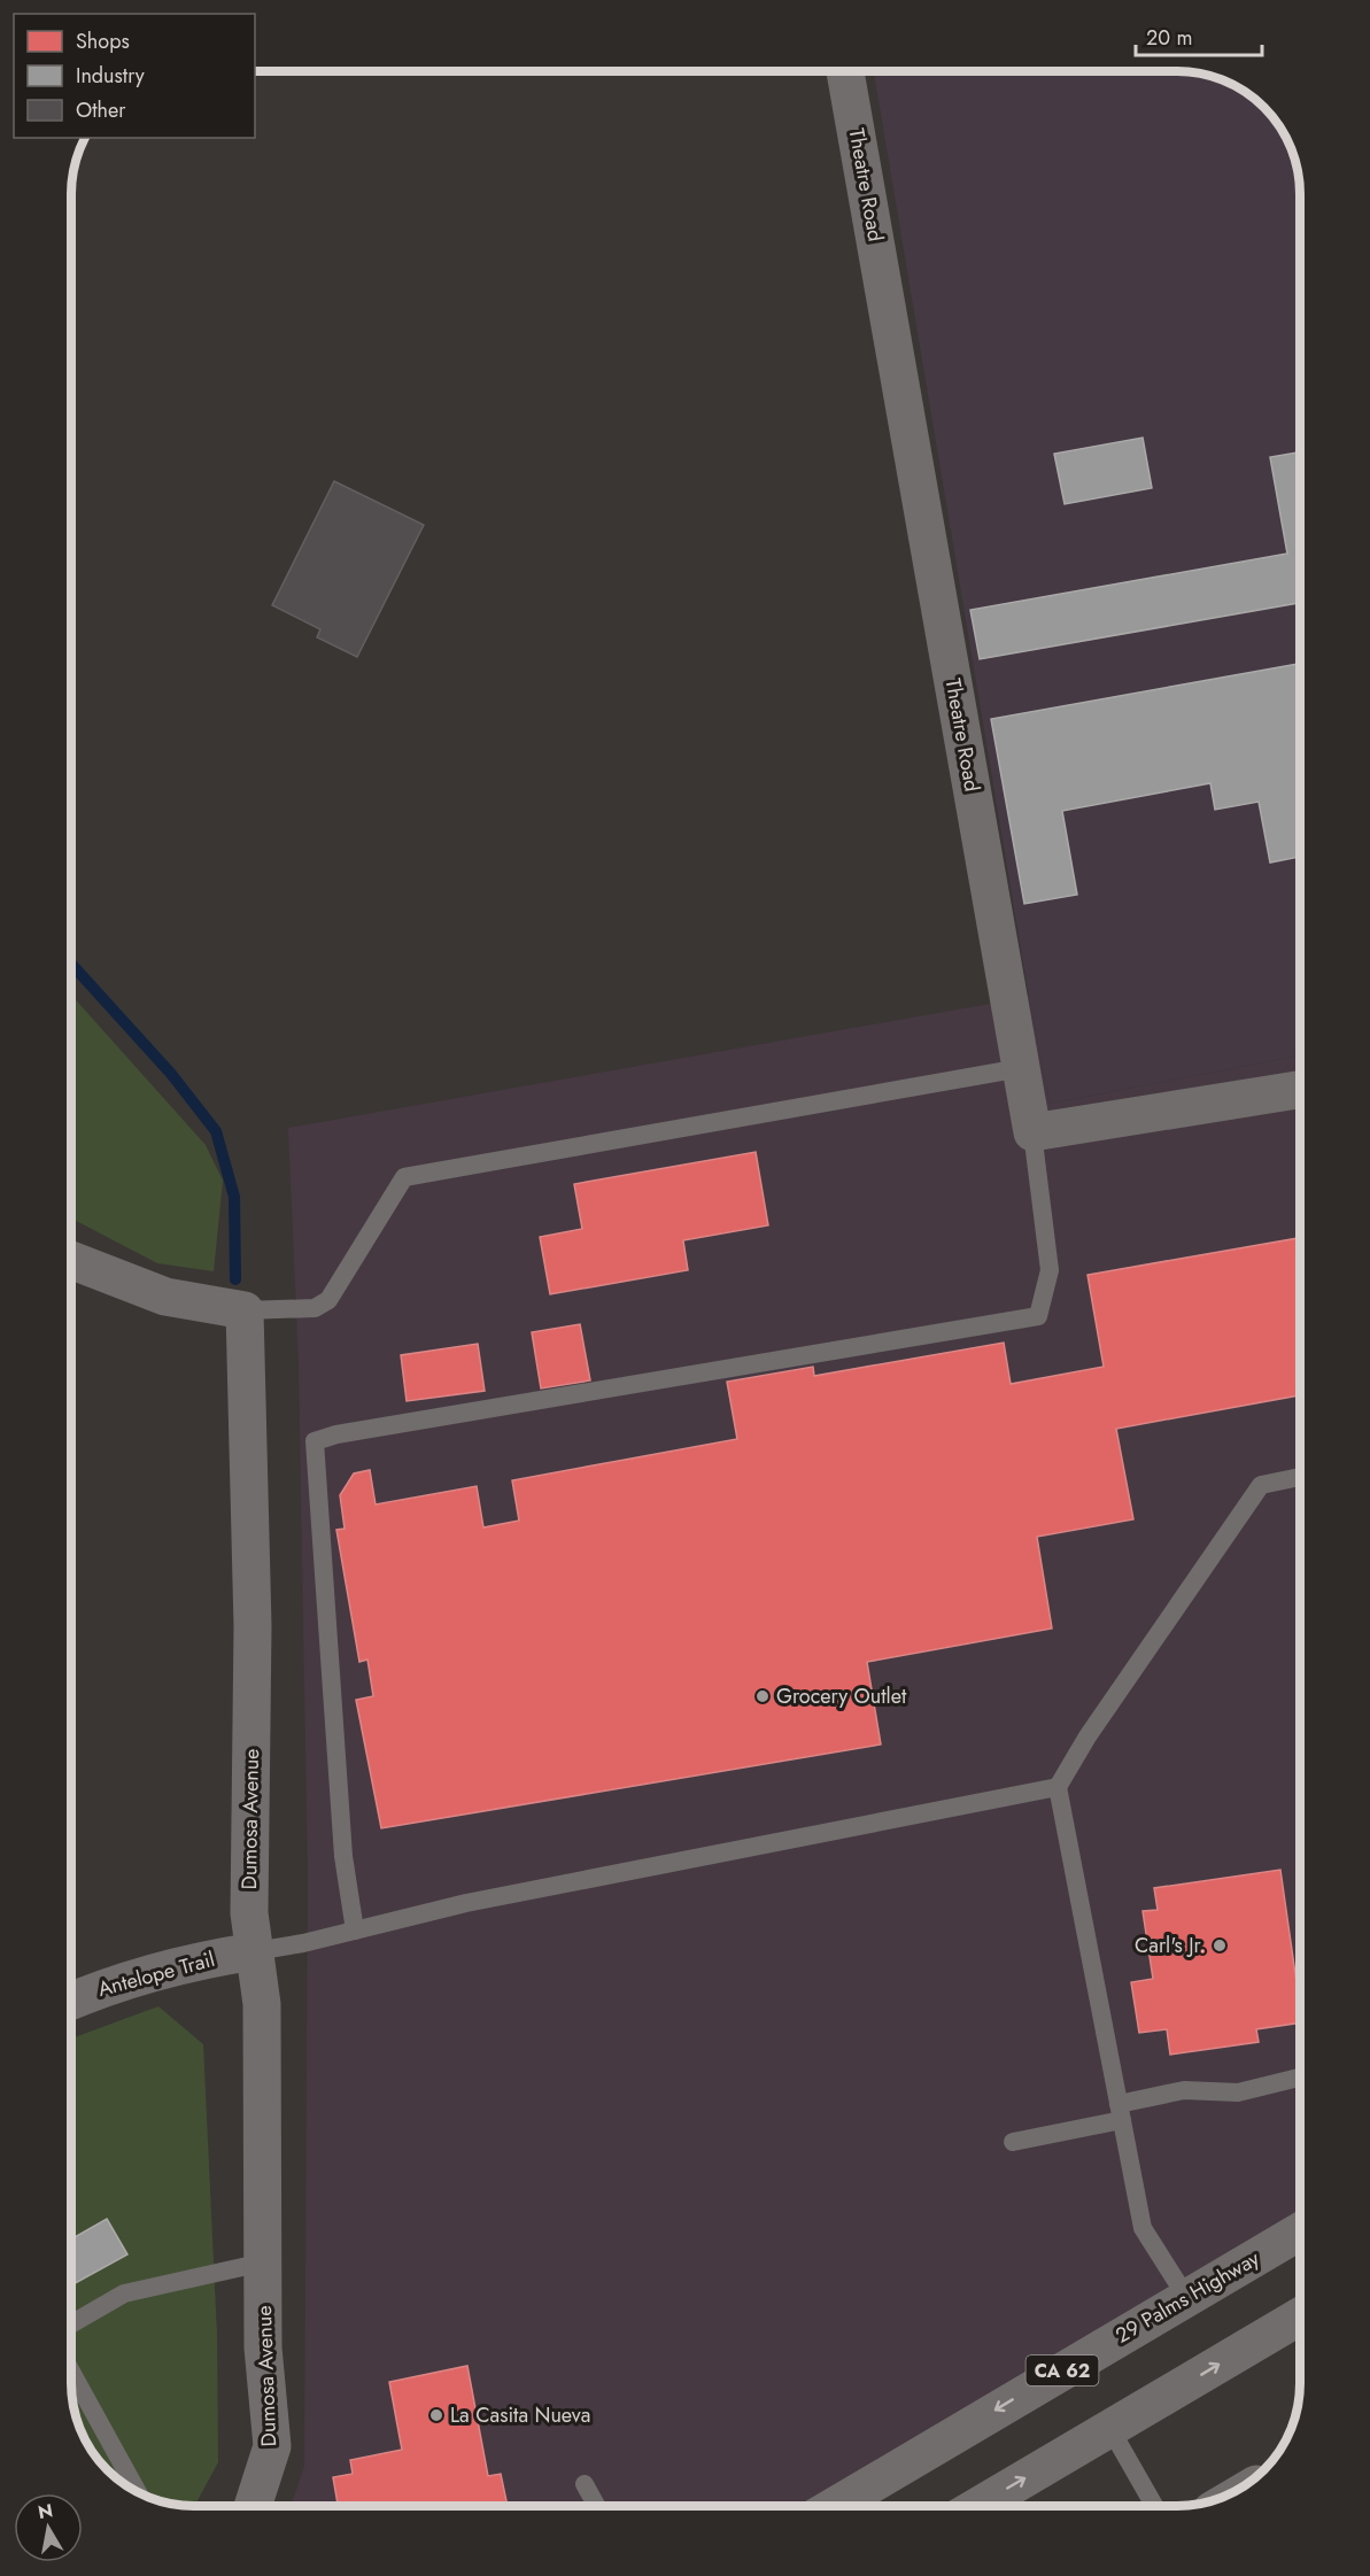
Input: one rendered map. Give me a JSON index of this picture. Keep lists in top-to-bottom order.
{
  "streets": {
    "main road": ["29 Palms Highway", "CA 62"],
    "street": ["Theatre Road", "Dumosa Avenue", "Antelope Trail"]
  },
  "crossings": [
    ["Dumosa Avenue", "Antelope Trail"]
  ],
  "places": ["Grocery Outlet", "Carl's Jr.", "La Casita Nueva"],
  "legend": ["Shops", "Industry", "Other"],
  "scale_bar": "20 m",
  "north": "top"
}
